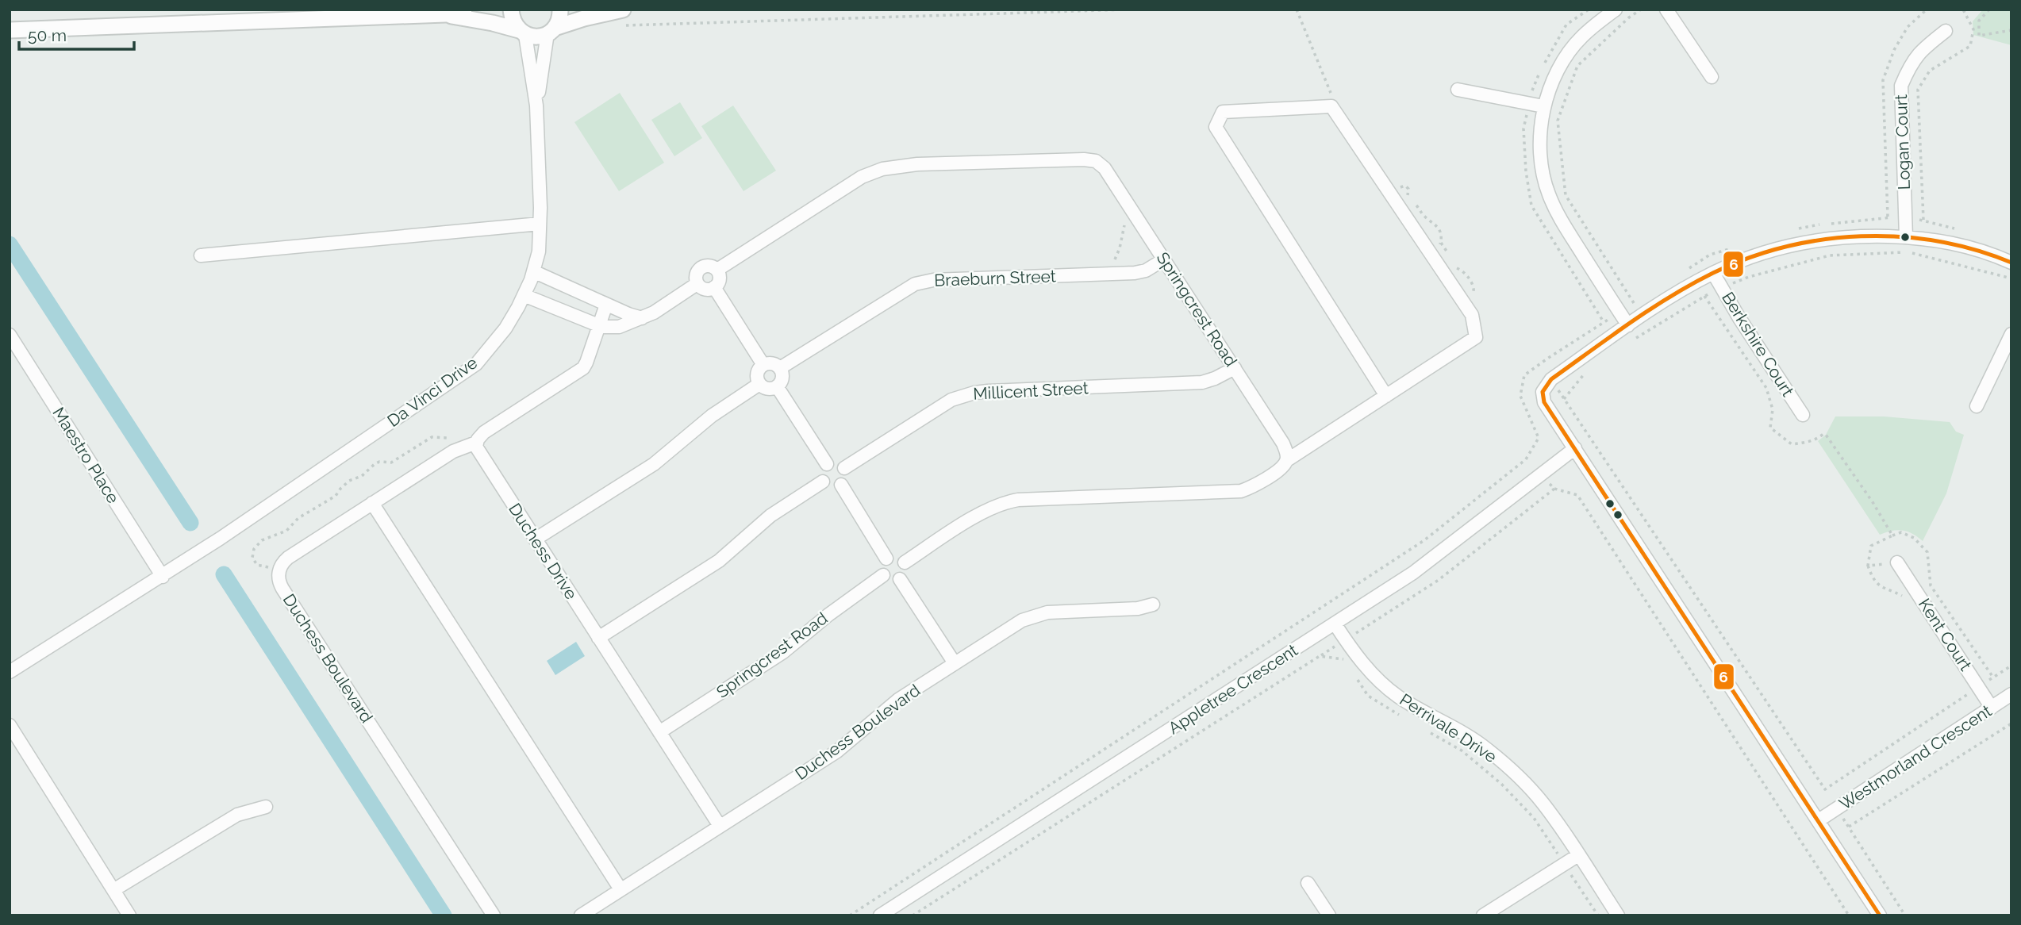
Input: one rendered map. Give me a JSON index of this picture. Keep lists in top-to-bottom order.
{
  "streets": {
    "street": [
      "Logan Court",
      "Braeburn Street",
      "Springcrest Road",
      "Berkshire Court",
      "Millicent Street",
      "Da Vinci Drive",
      "Maestro Place",
      "Duchess Drive",
      "Kent Court",
      "Duchess Boulevard",
      "Appletree Crescent",
      "Perrivale Drive",
      "Westmorland Crescent"
    ]
  },
  "crossings": [
    ["Braeburn Street", "Springcrest Road"],
    ["Springcrest Road", "Millicent Street"],
    ["Springcrest Road", "Duchess Drive"],
    ["Da Vinci Drive", "Maestro Place"],
    ["Duchess Drive", "Duchess Boulevard"],
    ["Kent Court", "Westmorland Crescent"],
    ["Appletree Crescent", "Perrivale Drive"]
  ],
  "lines": ["transit line 6"],
  "scale_bar": "50 m"
}
